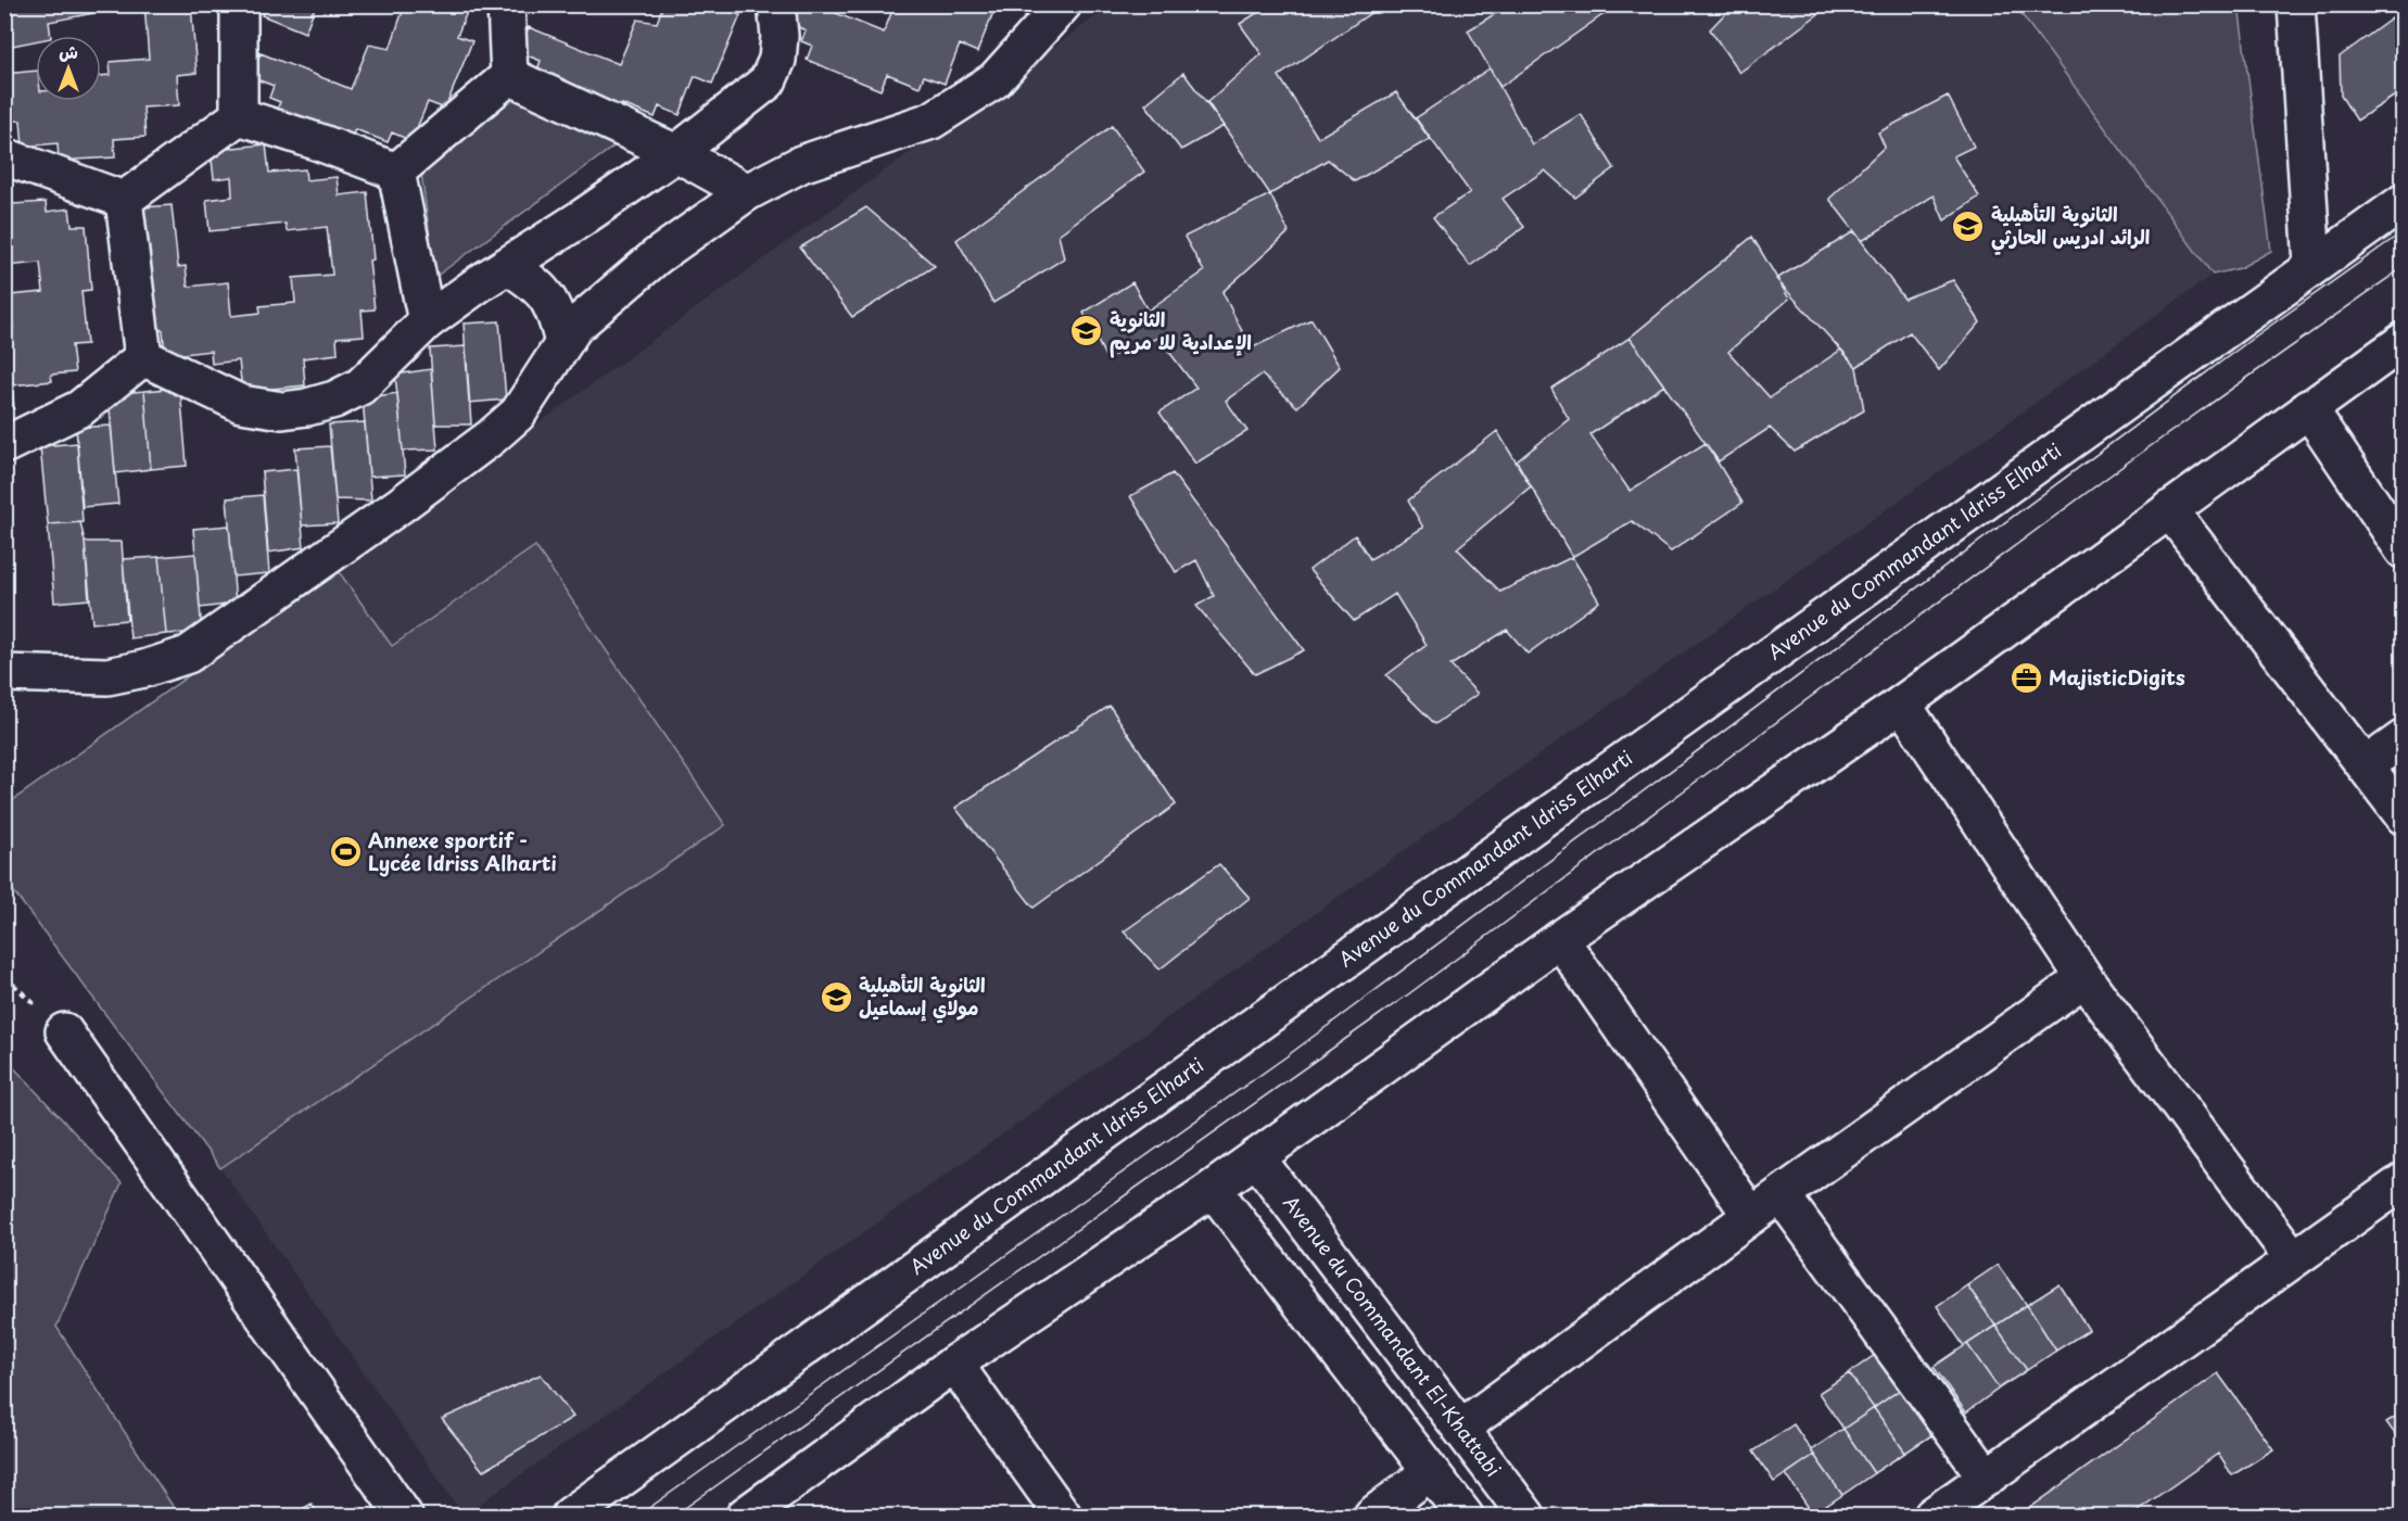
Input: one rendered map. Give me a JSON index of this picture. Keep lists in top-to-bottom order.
{
  "streets": {
    "street": ["Avenue du Commandant Idriss Elharti", "Avenue du Commandant El-Khattabi"]
  },
  "places": {
    "school or university": ["الثانوية التأهيلية الرائد ادريس الحارثي", "الثانوية الإعدادية للا مريم", "الثانوية التأهيلية مولاي إسماعيل"],
    "office": ["MajisticDigits"],
    "sports": ["Annexe sportif - Lycée Idriss Alharti"]
  },
  "north": "top"
}
